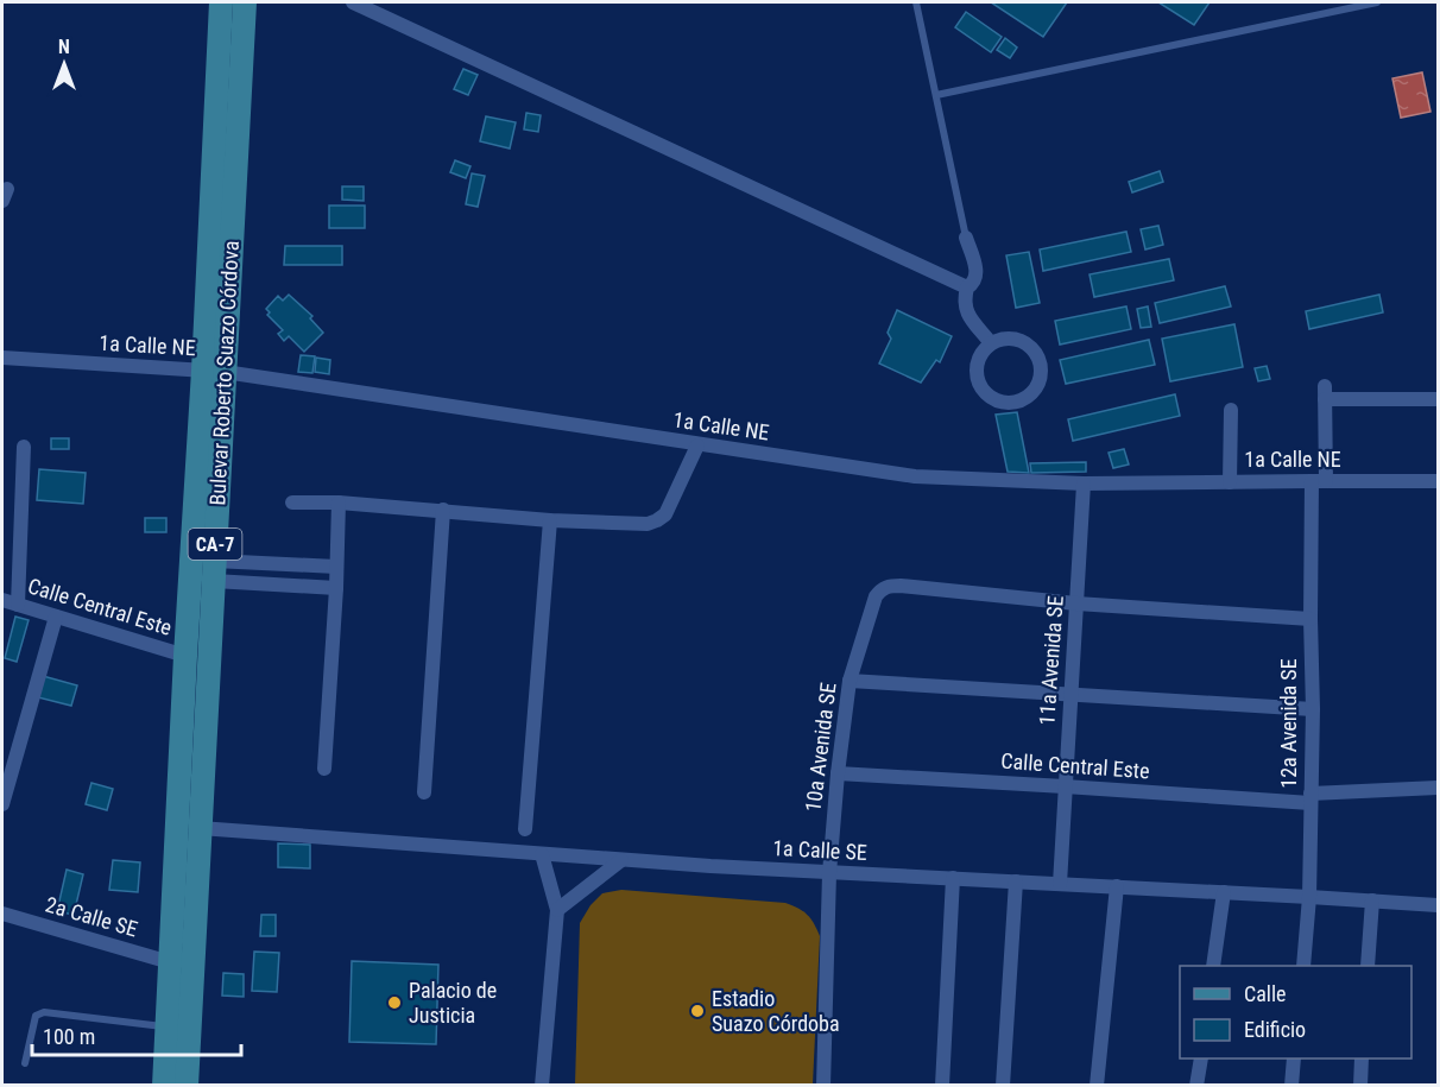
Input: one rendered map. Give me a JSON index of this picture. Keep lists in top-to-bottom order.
{
  "streets": {
    "main road": ["Bulevar Roberto Suazo Córdova", "CA-7"],
    "street": [
      "1a Calle NE",
      "Calle Central Este",
      "11a Avenida SE",
      "12a Avenida SE",
      "10a Avenida SE",
      "1a Calle SE",
      "2a Calle SE"
    ]
  },
  "crossings": [
    ["1a Calle NE", "Bulevar Roberto Suazo Córdova"],
    ["1a Calle NE", "11a Avenida SE"],
    ["1a Calle NE", "12a Avenida SE"],
    ["Bulevar Roberto Suazo Córdova", "Calle Central Este"],
    ["Bulevar Roberto Suazo Córdova", "1a Calle SE"],
    ["Bulevar Roberto Suazo Córdova", "2a Calle SE"],
    ["Calle Central Este", "11a Avenida SE"],
    ["Calle Central Este", "12a Avenida SE"],
    ["Calle Central Este", "10a Avenida SE"],
    ["11a Avenida SE", "10a Avenida SE"],
    ["11a Avenida SE", "1a Calle SE"],
    ["12a Avenida SE", "1a Calle SE"],
    ["10a Avenida SE", "1a Calle SE"]
  ],
  "places": ["Palacio de Justicia", "Estadio Suazo Córdoba"],
  "legend": ["Calle", "Edificio"],
  "scale_bar": "100 m",
  "north": "top"
}
